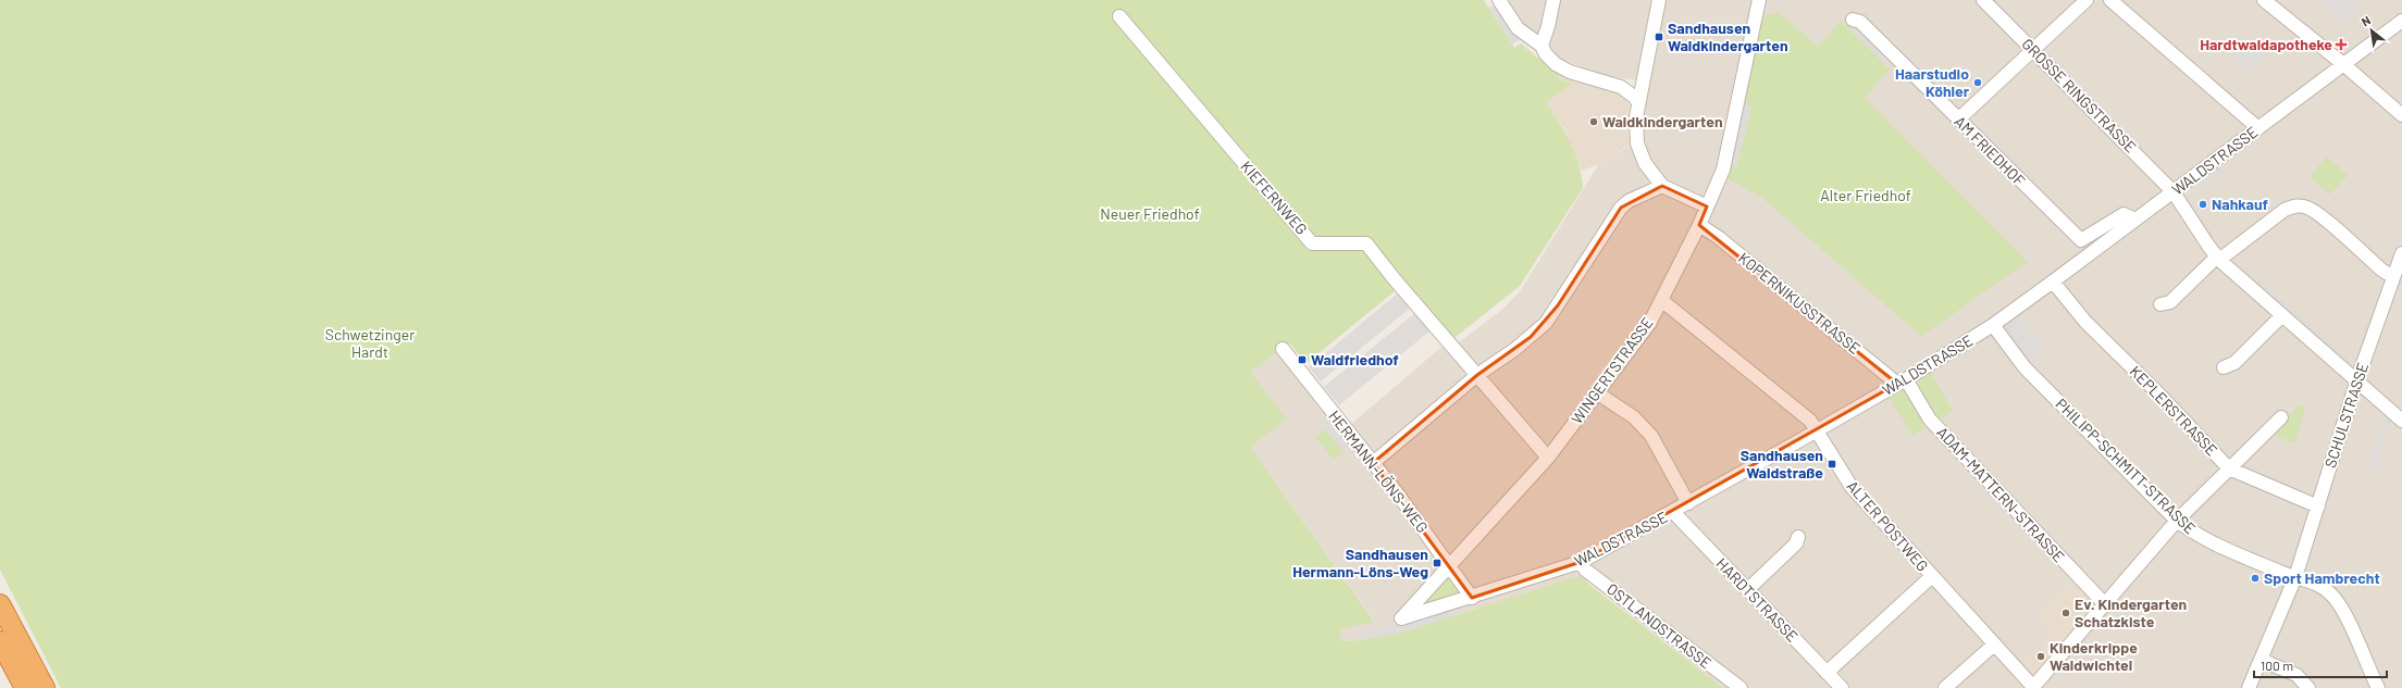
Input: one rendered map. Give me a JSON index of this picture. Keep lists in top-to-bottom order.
{
  "streets": {
    "street": [
      "GROSSE RINGSTRASSE",
      "AM FRIEDHOF",
      "WALDSTRASSE",
      "KIEFERNWEG",
      "KOPERNIKUSSTRASSE",
      "WINGERTSTRASSE",
      "KEPLERSTRASSE",
      "SCHULSTRASSE",
      "PHILIPP-SCHMITT-STRASSE",
      "HERMANN-LÖNS-WEG",
      "ADAM-MATTERN-STRASSE",
      "ALTER POSTWEG",
      "HARDTSTRASSE",
      "OSTLANDSTRASSE"
    ]
  },
  "crossings": [
    ["GROSSE RINGSTRASSE", "WALDSTRASSE"],
    ["GROSSE RINGSTRASSE", "SCHULSTRASSE"],
    ["AM FRIEDHOF", "WALDSTRASSE"],
    ["WALDSTRASSE", "KOPERNIKUSSTRASSE"],
    ["WALDSTRASSE", "WINGERTSTRASSE"],
    ["WALDSTRASSE", "KEPLERSTRASSE"],
    ["WALDSTRASSE", "PHILIPP-SCHMITT-STRASSE"],
    ["WALDSTRASSE", "HERMANN-LÖNS-WEG"],
    ["WALDSTRASSE", "ADAM-MATTERN-STRASSE"],
    ["WALDSTRASSE", "ALTER POSTWEG"],
    ["WALDSTRASSE", "HARDTSTRASSE"],
    ["WALDSTRASSE", "OSTLANDSTRASSE"],
    ["KIEFERNWEG", "WINGERTSTRASSE"],
    ["KOPERNIKUSSTRASSE", "WINGERTSTRASSE"],
    ["KOPERNIKUSSTRASSE", "ADAM-MATTERN-STRASSE"],
    ["WINGERTSTRASSE", "HERMANN-LÖNS-WEG"],
    ["WINGERTSTRASSE", "ALTER POSTWEG"],
    ["KEPLERSTRASSE", "SCHULSTRASSE"],
    ["SCHULSTRASSE", "PHILIPP-SCHMITT-STRASSE"]
  ],
  "parks": ["Alter Friedhof", "Neuer Friedhof", "Schwetzinger Hardt"],
  "places": {
    "transit": [
      "Sandhausen Waldkindergarten",
      "Waldfriedhof",
      "Sandhausen Waldstraße",
      "Sandhausen Hermann-Löns-Weg"
    ],
    "health": ["Hardtwaldapotheke"],
    "other": [
      "Haarstudio Köhler",
      "Waldkindergarten",
      "Nahkauf",
      "Sport Hambrecht",
      "Ev. Kindergarten Schatzkiste",
      "Kinderkrippe Waldwichtel"
    ]
  },
  "scale_bar": "100 m",
  "north": "top left"
}
